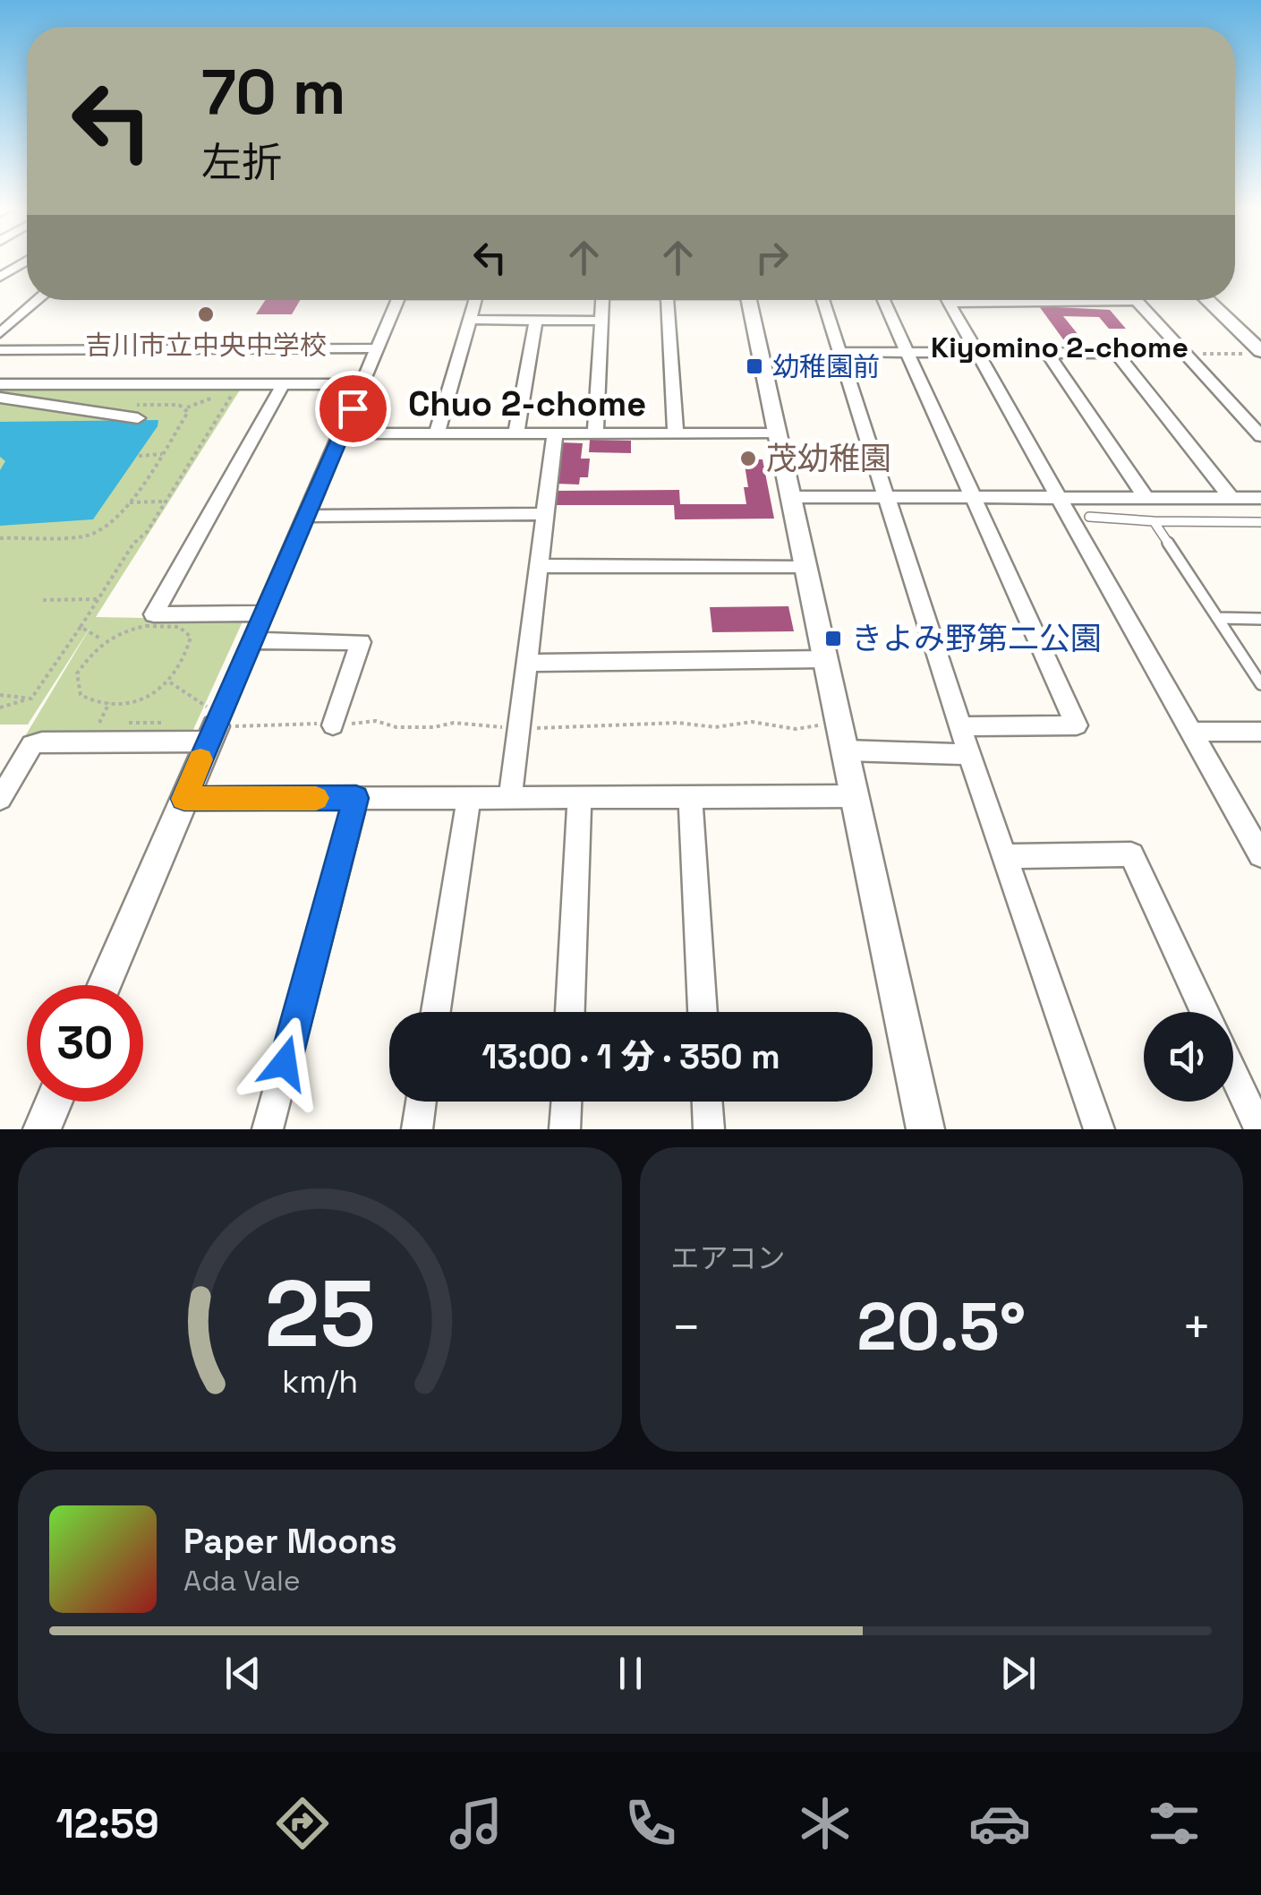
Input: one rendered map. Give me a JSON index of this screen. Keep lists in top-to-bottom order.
{
  "districts": ["Kiyomino 2-chome", "Chuo 2-chome"],
  "places": {
    "other": ["吉川市立中央中学校", "茂幼稚園"],
    "transit": ["幼稚園前", "きよみ野第二公園"]
  },
  "page": {
    "turn": ["70 m", "左折"],
    "limit": "30",
    "trip": "13:00 · 1 分 · 350 m",
    "tile": "エアコン",
    "heat": ["−", "20.5°", "+"],
    "song": ["Paper Moons", "Ada Vale"],
    "tabs": "12:59",
    "gauge": ["25", "km/h"]
  }
}
